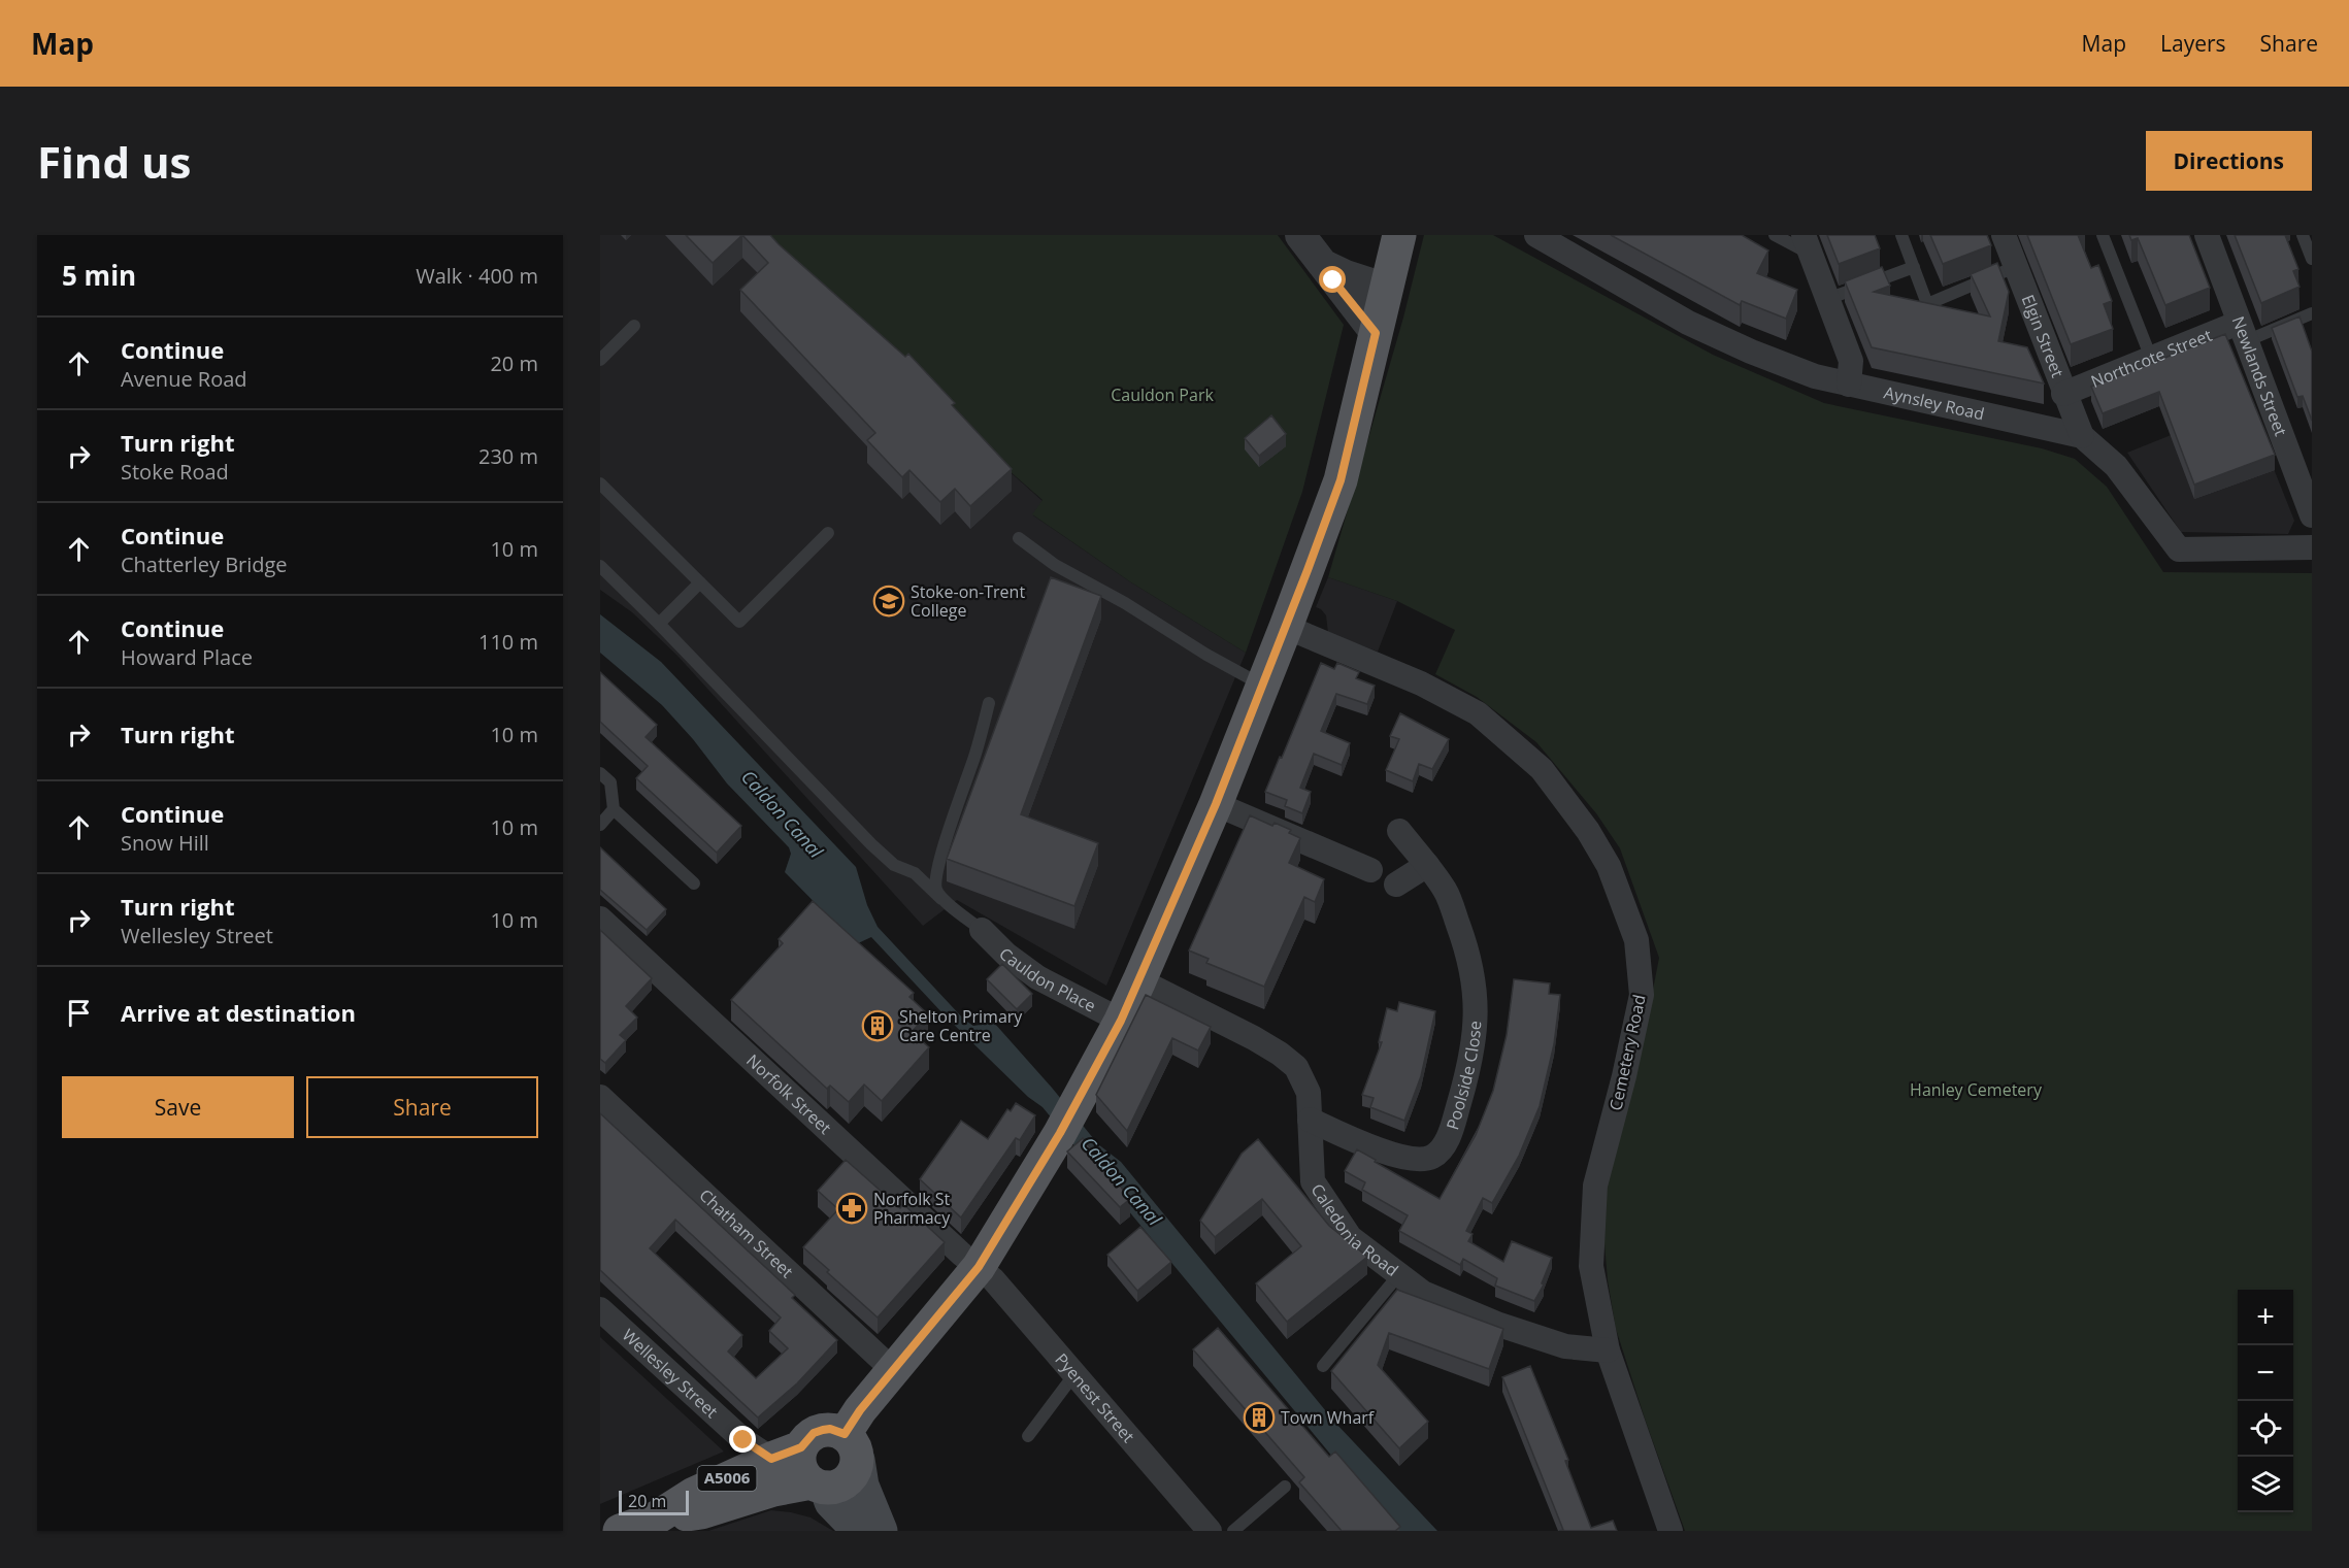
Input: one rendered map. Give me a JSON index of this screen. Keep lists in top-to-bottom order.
{
  "streets": {
    "main road": ["A5006"],
    "street": [
      "Elgin Street",
      "Northcote Street",
      "Newlands Street",
      "Aynsley Road",
      "Cauldon Place",
      "Cemetery Road",
      "Poolside Close",
      "Norfolk Street",
      "Caledonia Road",
      "Chatham Street",
      "Wellesley Street",
      "Pyenest Street"
    ]
  },
  "crossings": [
    ["Elgin Street", "Northcote Street"],
    ["Elgin Street", "Aynsley Road"],
    ["Northcote Street", "Newlands Street"],
    ["Cemetery Road", "Caledonia Road"],
    ["Poolside Close", "Caledonia Road"],
    ["Norfolk Street", "Pyenest Street"],
    ["Wellesley Street", "A5006"]
  ],
  "water": ["Caldon Canal"],
  "parks": ["Cauldon Park", "Hanley Cemetery"],
  "places": {
    "school or university": ["Stoke-on-Trent College"],
    "building": ["Shelton Primary Care Centre", "Town Wharf"],
    "pharmacy": ["Norfolk St Pharmacy"]
  },
  "scale_bar": "20 m",
  "page": {
    "header": "Map",
    "nav": ["Map", "Layers", "Share"],
    "buttons": [
      "Directions",
      ["Save", "Share"]
    ],
    "title": "Find us",
    "heading": ["5 min", "Walk · 400 m"],
    "list": [
      ["Continue", "Avenue Road", "20 m"],
      ["Turn right", "Stoke Road", "230 m"],
      ["Continue", "Chatterley Bridge", "10 m"],
      ["Continue", "Howard Place", "110 m"],
      ["Turn right", "10 m"],
      ["Continue", "Snow Hill", "10 m"],
      ["Turn right", "Wellesley Street", "10 m"],
      "Arrive at destination"
    ],
    "map_buttons": ["+", "−"],
    "scale": "20 m"
  }
}
